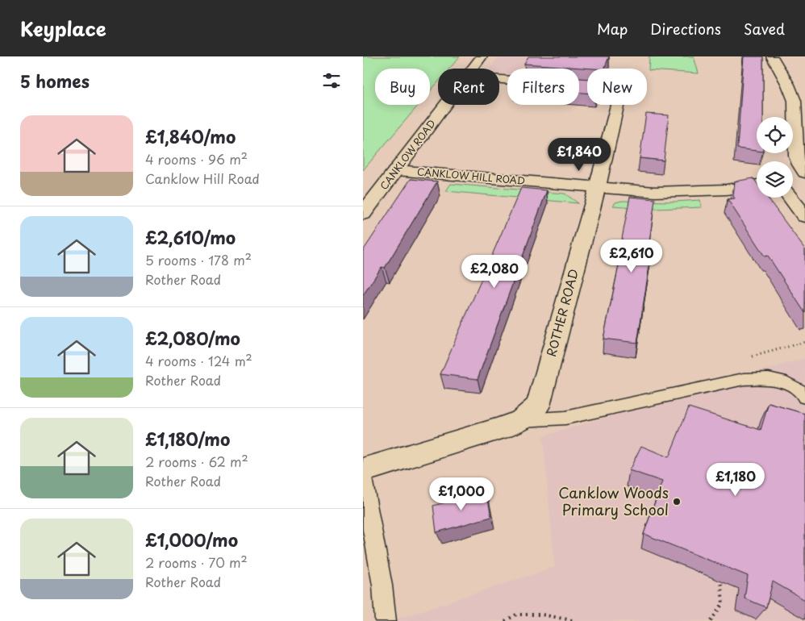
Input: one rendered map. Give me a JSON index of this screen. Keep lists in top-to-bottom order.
{
  "streets": {
    "street": ["CANKLOW ROAD", "CANKLOW HILL ROAD", "ROTHER ROAD"]
  },
  "crossings": [
    ["CANKLOW ROAD", "CANKLOW HILL ROAD"],
    ["CANKLOW HILL ROAD", "ROTHER ROAD"]
  ],
  "places": ["Canklow Woods Primary School"],
  "page": {
    "header": "Keyplace",
    "nav": ["Map", "Directions", "Saved"],
    "heading": "5 homes",
    "chip": [
      "Buy",
      "Rent",
      "Filters",
      "New"
    ],
    "list": [
      {
        "name": "£1,840/mo",
        "note": "4 rooms · 96 m² · Canklow Hill Road"
      },
      {
        "name": "£2,610/mo",
        "note": "5 rooms · 178 m² · Rother Road"
      },
      {
        "name": "£2,080/mo",
        "note": "4 rooms · 124 m² · Rother Road"
      },
      {
        "name": "£1,180/mo",
        "note": "2 rooms · 62 m² · Rother Road"
      },
      {
        "name": "£1,000/mo",
        "note": "2 rooms · 70 m² · Rother Road"
      }
    ],
    "price": [
      "£1,840",
      "£2,610",
      "£2,080",
      "£1,180",
      "£1,000"
    ]
  }
}
